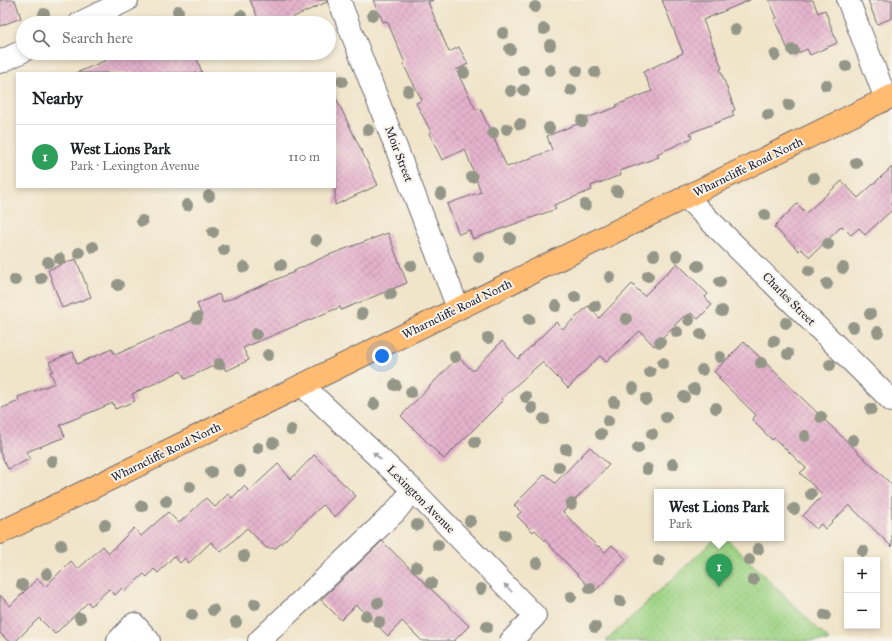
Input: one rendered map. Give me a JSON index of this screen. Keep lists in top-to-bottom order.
{
  "streets": {
    "main road": ["Wharncliffe Road North"],
    "street": ["Moir Street", "Charles Street", "Lexington Avenue"]
  },
  "crossings": [
    ["Moir Street", "Wharncliffe Road North"],
    ["Wharncliffe Road North", "Charles Street"],
    ["Wharncliffe Road North", "Lexington Avenue"]
  ],
  "one_way": ["Lexington Avenue"],
  "page": {
    "search": "Search here",
    "heading": "Nearby",
    "list": [
      {
        "mark": "1",
        "name": "West Lions Park",
        "note": "Park · Lexington Avenue",
        "value": "110 m"
      }
    ],
    "popup": ["West Lions Park", "Park"],
    "pins": "1",
    "map_buttons": ["+", "−"]
  }
}
